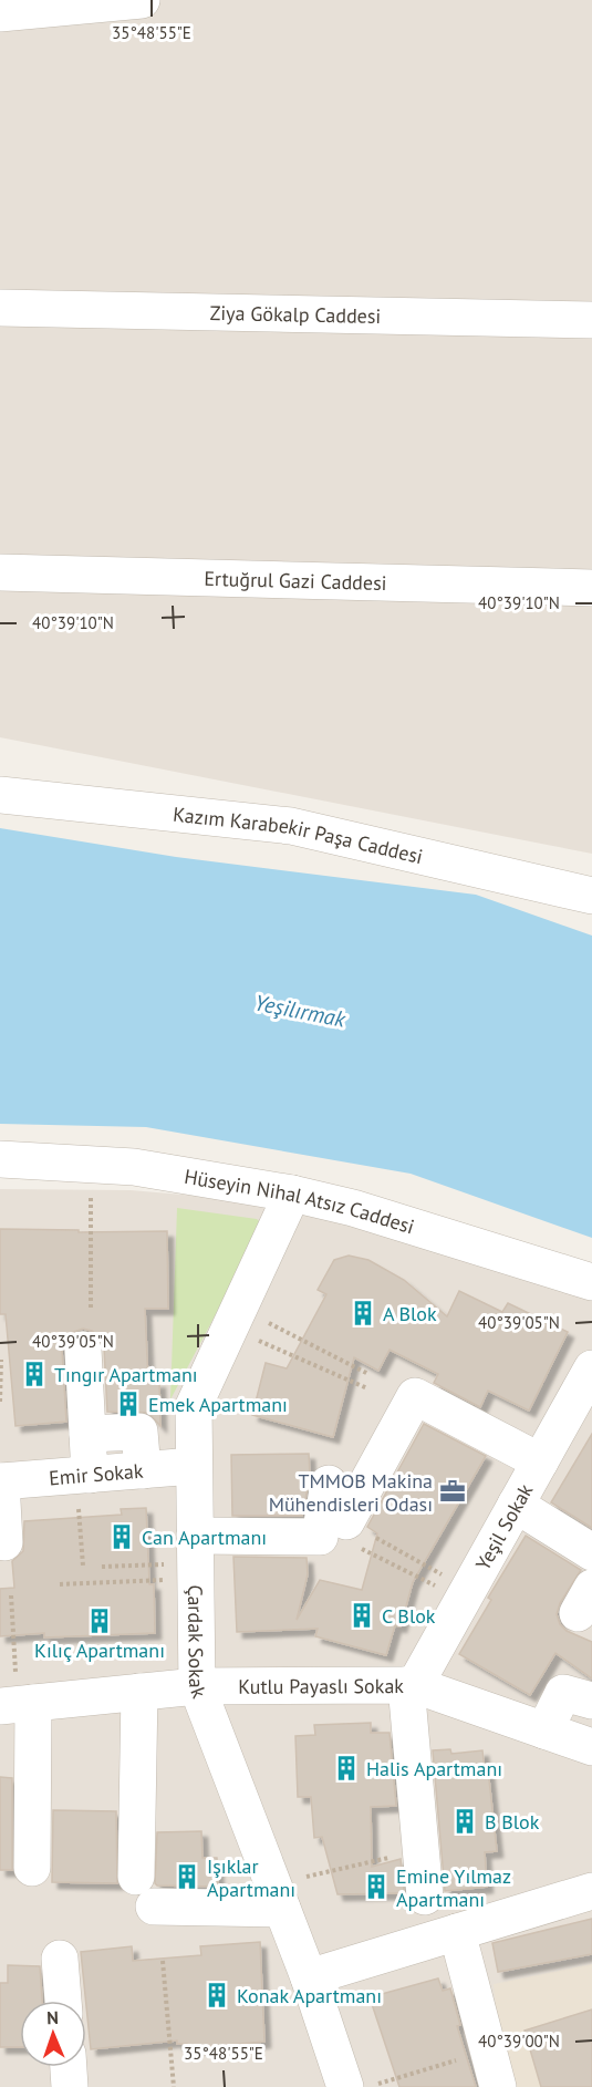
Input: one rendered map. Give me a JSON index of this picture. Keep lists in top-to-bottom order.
{
  "streets": {
    "street": [
      "Ziya Gökalp Caddesi",
      "Ertuğrul Gazi Caddesi",
      "Kazım Karabekir Paşa Caddesi",
      "Hüseyin Nihal Atsız Caddesi",
      "Emir Sokak",
      "Yeşil Sokak",
      "Çardak Sokak",
      "Kutlu Payaslı Sokak"
    ]
  },
  "crossings": [
    ["Hüseyin Nihal Atsız Caddesi", "Çardak Sokak"],
    ["Emir Sokak", "Çardak Sokak"],
    ["Yeşil Sokak", "Kutlu Payaslı Sokak"],
    ["Çardak Sokak", "Kutlu Payaslı Sokak"]
  ],
  "water": ["Yeşilırmak"],
  "places": {
    "building": [
      "A Blok",
      "Tıngır Apartmanı",
      "Emek Apartmanı",
      "Can Apartmanı",
      "C Blok",
      "Kılıç Apartmanı",
      "Halis Apartmanı",
      "B Blok",
      "Işıklar Apartmanı",
      "Emine Yılmaz Apartmanı",
      "Konak Apartmanı"
    ],
    "office": ["TMMOB Makina Mühendisleri Odası"]
  },
  "north": "top",
  "coordinates": [
    "35°48'55\"E",
    "40°39'10\"N",
    "40°39'05\"N",
    "40°39'00\"N"
  ]
}
